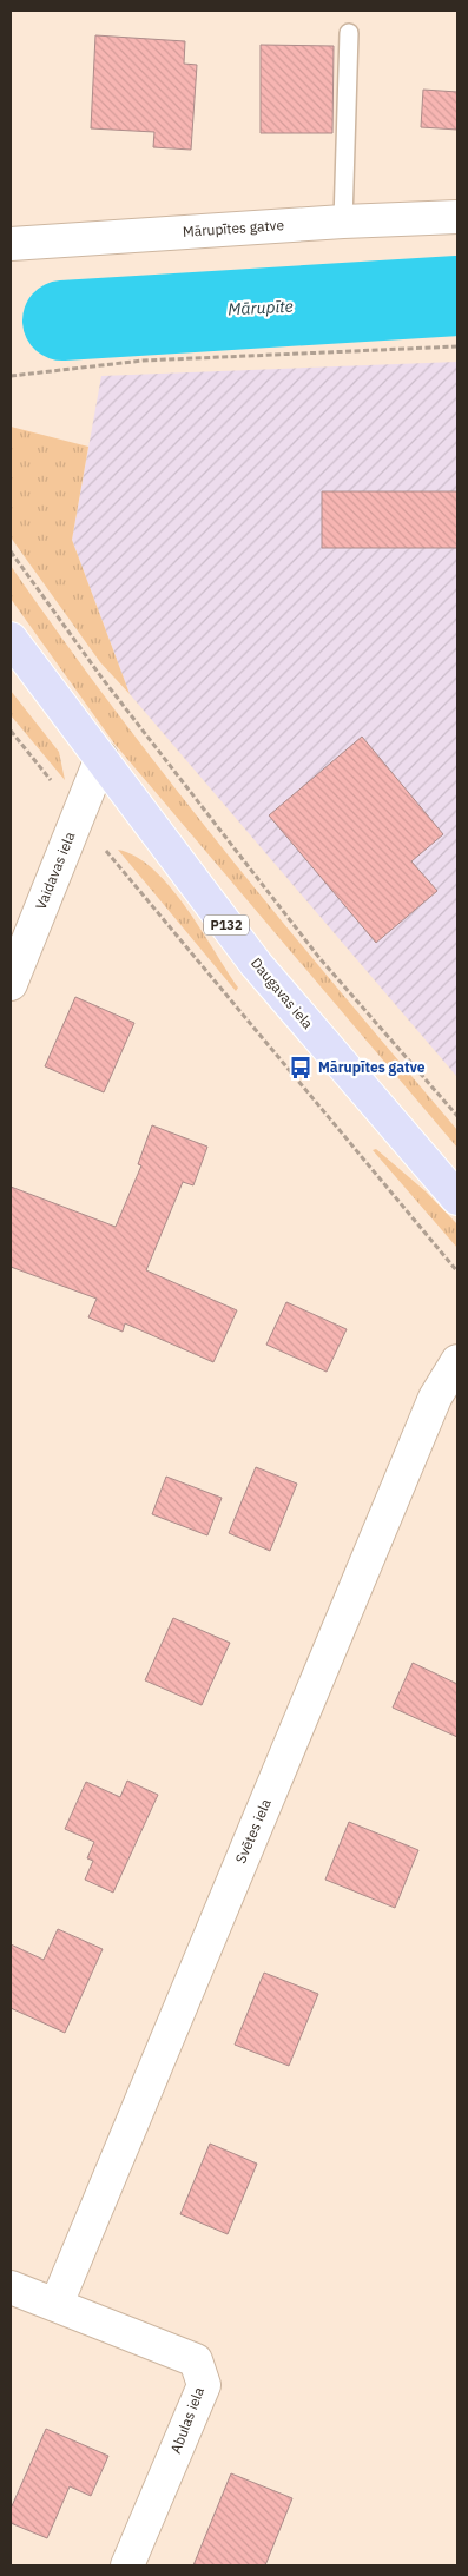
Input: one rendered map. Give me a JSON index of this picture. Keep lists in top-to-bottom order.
{
  "streets": {
    "main road": ["P132", "Daugavas iela"],
    "street": [
      "Mārupītes gatve",
      "Vaidavas iela",
      "Svētes iela",
      "Abulas iela"
    ]
  },
  "crossings": [
    ["Vaidavas iela", "Daugavas iela"],
    ["Svētes iela", "Abulas iela"]
  ],
  "water": ["Mārupīte"],
  "places": {
    "bus stop": ["Mārupītes gatve"]
  }
}
